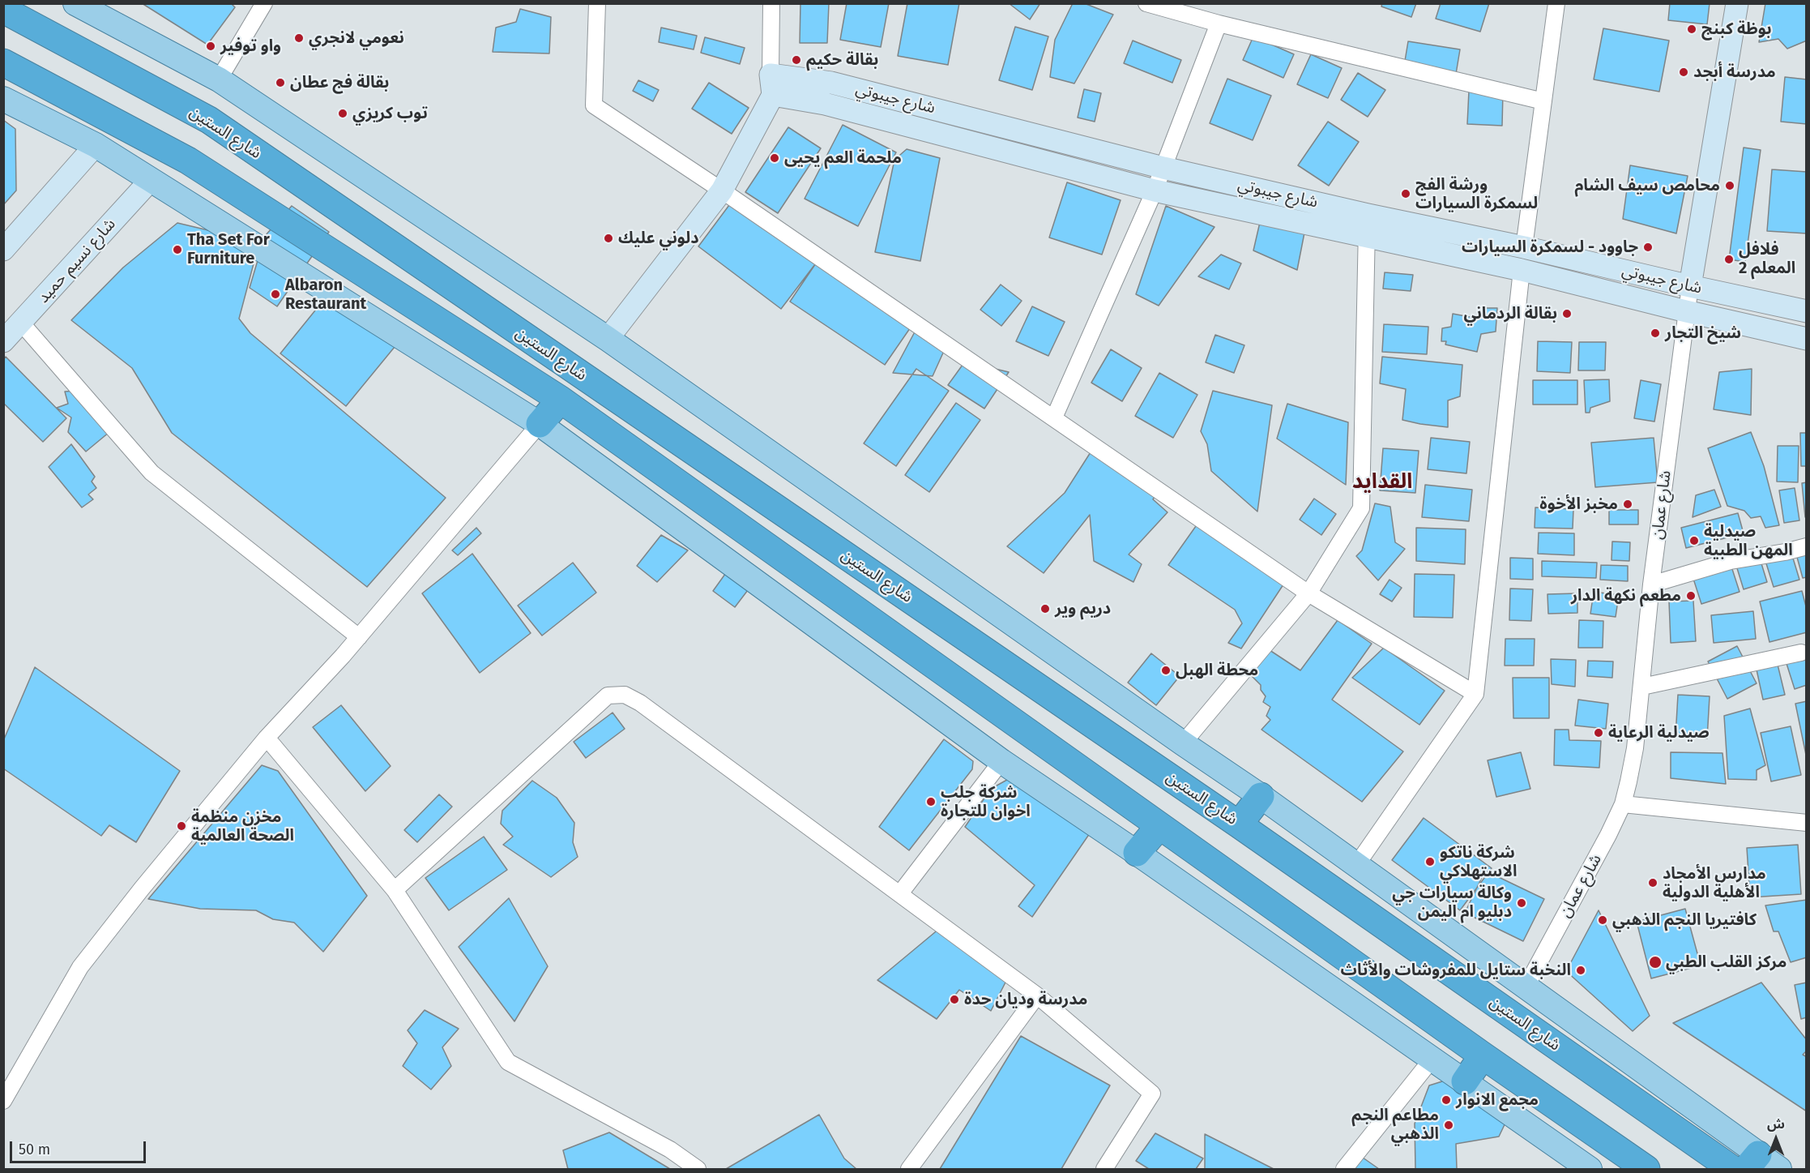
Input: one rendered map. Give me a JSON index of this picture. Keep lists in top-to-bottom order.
{
  "streets": {
    "highway": ["شارع الستين"],
    "street": ["شارع جيبوتي", "شارع نسيم حميد", "شارع عمان"]
  },
  "crossings": [
    ["شارع جيبوتي", "شارع عمان"],
    ["شارع الستين", "شارع عمان"]
  ],
  "districts": ["القدايد"],
  "places": [
    "بوظة كبنج",
    "نعومي لانجري",
    "واو توفير",
    "بقالة حكيم",
    "مدرسة أبجد",
    "بقالة فج عطان",
    "توب كريزي",
    "ملحمة العم يحيى",
    "محامص سيف الشام",
    "ورشة الفج لسمكرة السيارات",
    "دلوني عليك",
    "جاوود - لسمكرة السيارات",
    "Tha Set For Furniture",
    "فلافل المعلم 2",
    "Albaron Restaurant",
    "بقالة الردماني",
    "شيخ التجار",
    "مخبز الأخوة",
    "صيدلية المهن الطبية",
    "مطعم نكهة الدار",
    "دريم وير",
    "محطة الهبل",
    "صيدلية الرعاية",
    "شركة جلب اخوان للتجارة",
    "مخزن منظمة الصحة العالمية",
    "شركة ناتكو الاستهلاكي",
    "مدارس الأمجاد الأهلية الدولية",
    "وكالة سيارات جي دبليو ام اليمن",
    "كافتيريا النجم الذهبي",
    "مركز القلب الطبي",
    "النخبة ستايل للمفروشات والأثاث",
    "مدرسة وديان حدة",
    "مجمع الانوار",
    "مطاعم النجم الذهبي"
  ],
  "scale_bar": "50 m",
  "north": "top"
}
